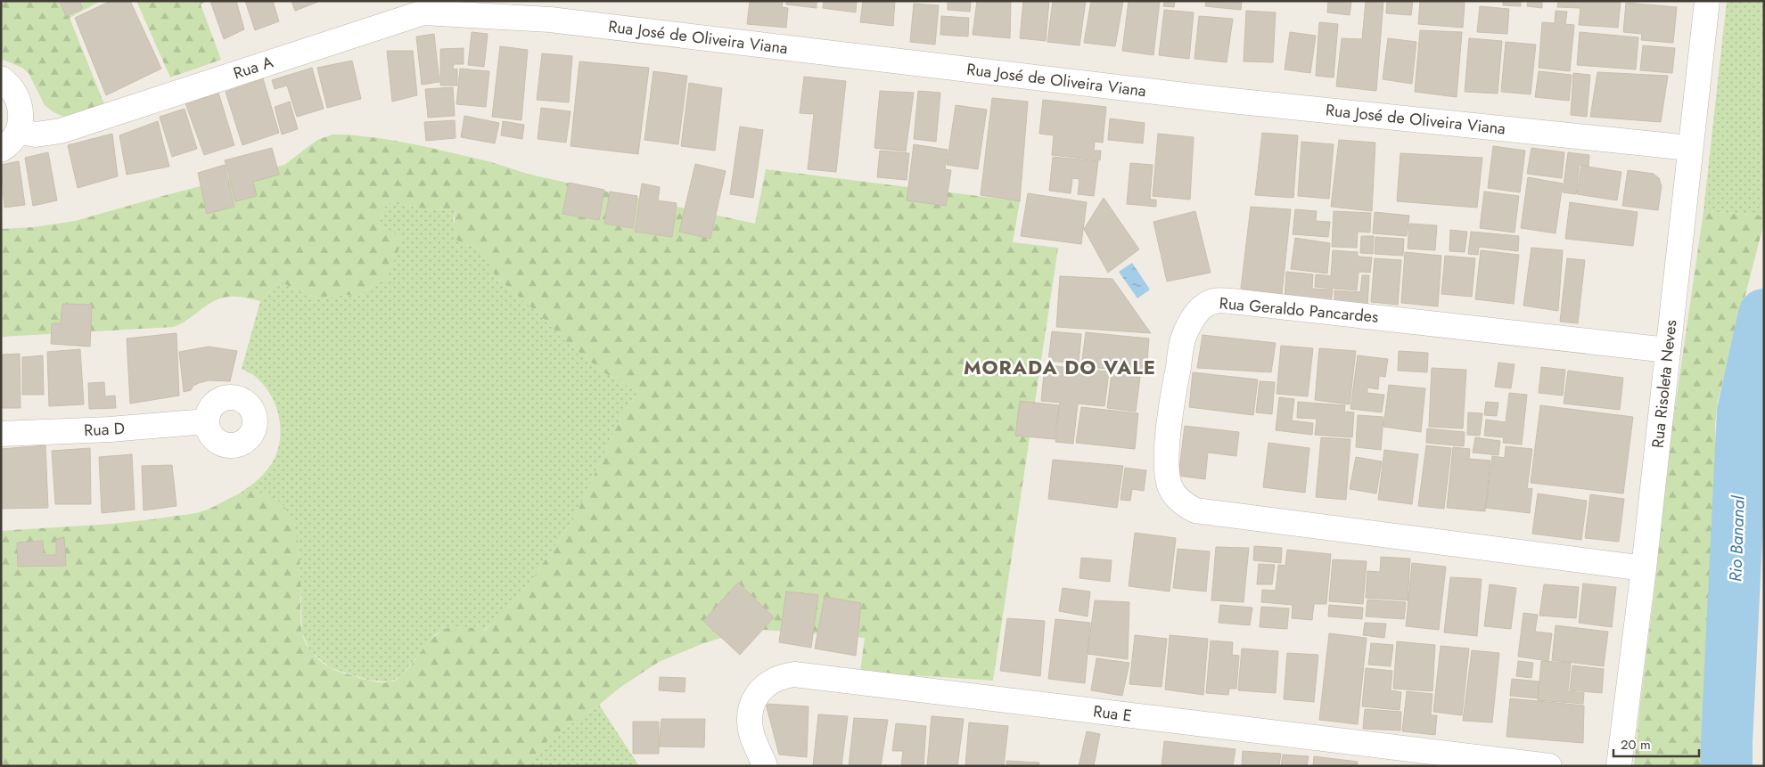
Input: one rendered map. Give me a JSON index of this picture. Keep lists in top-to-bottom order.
{
  "streets": {
    "street": [
      "Rua José de Oliveira Viana",
      "Rua A",
      "Rua Geraldo Pancardes",
      "Rua Risoleta Neves",
      "Rua D",
      "Rua E"
    ]
  },
  "crossings": [
    ["Rua José de Oliveira Viana", "Rua A"],
    ["Rua José de Oliveira Viana", "Rua Risoleta Neves"],
    ["Rua Geraldo Pancardes", "Rua Risoleta Neves"]
  ],
  "districts": ["MORADA DO VALE"],
  "water": ["Rio Bananal"],
  "scale_bar": "20 m"
}
